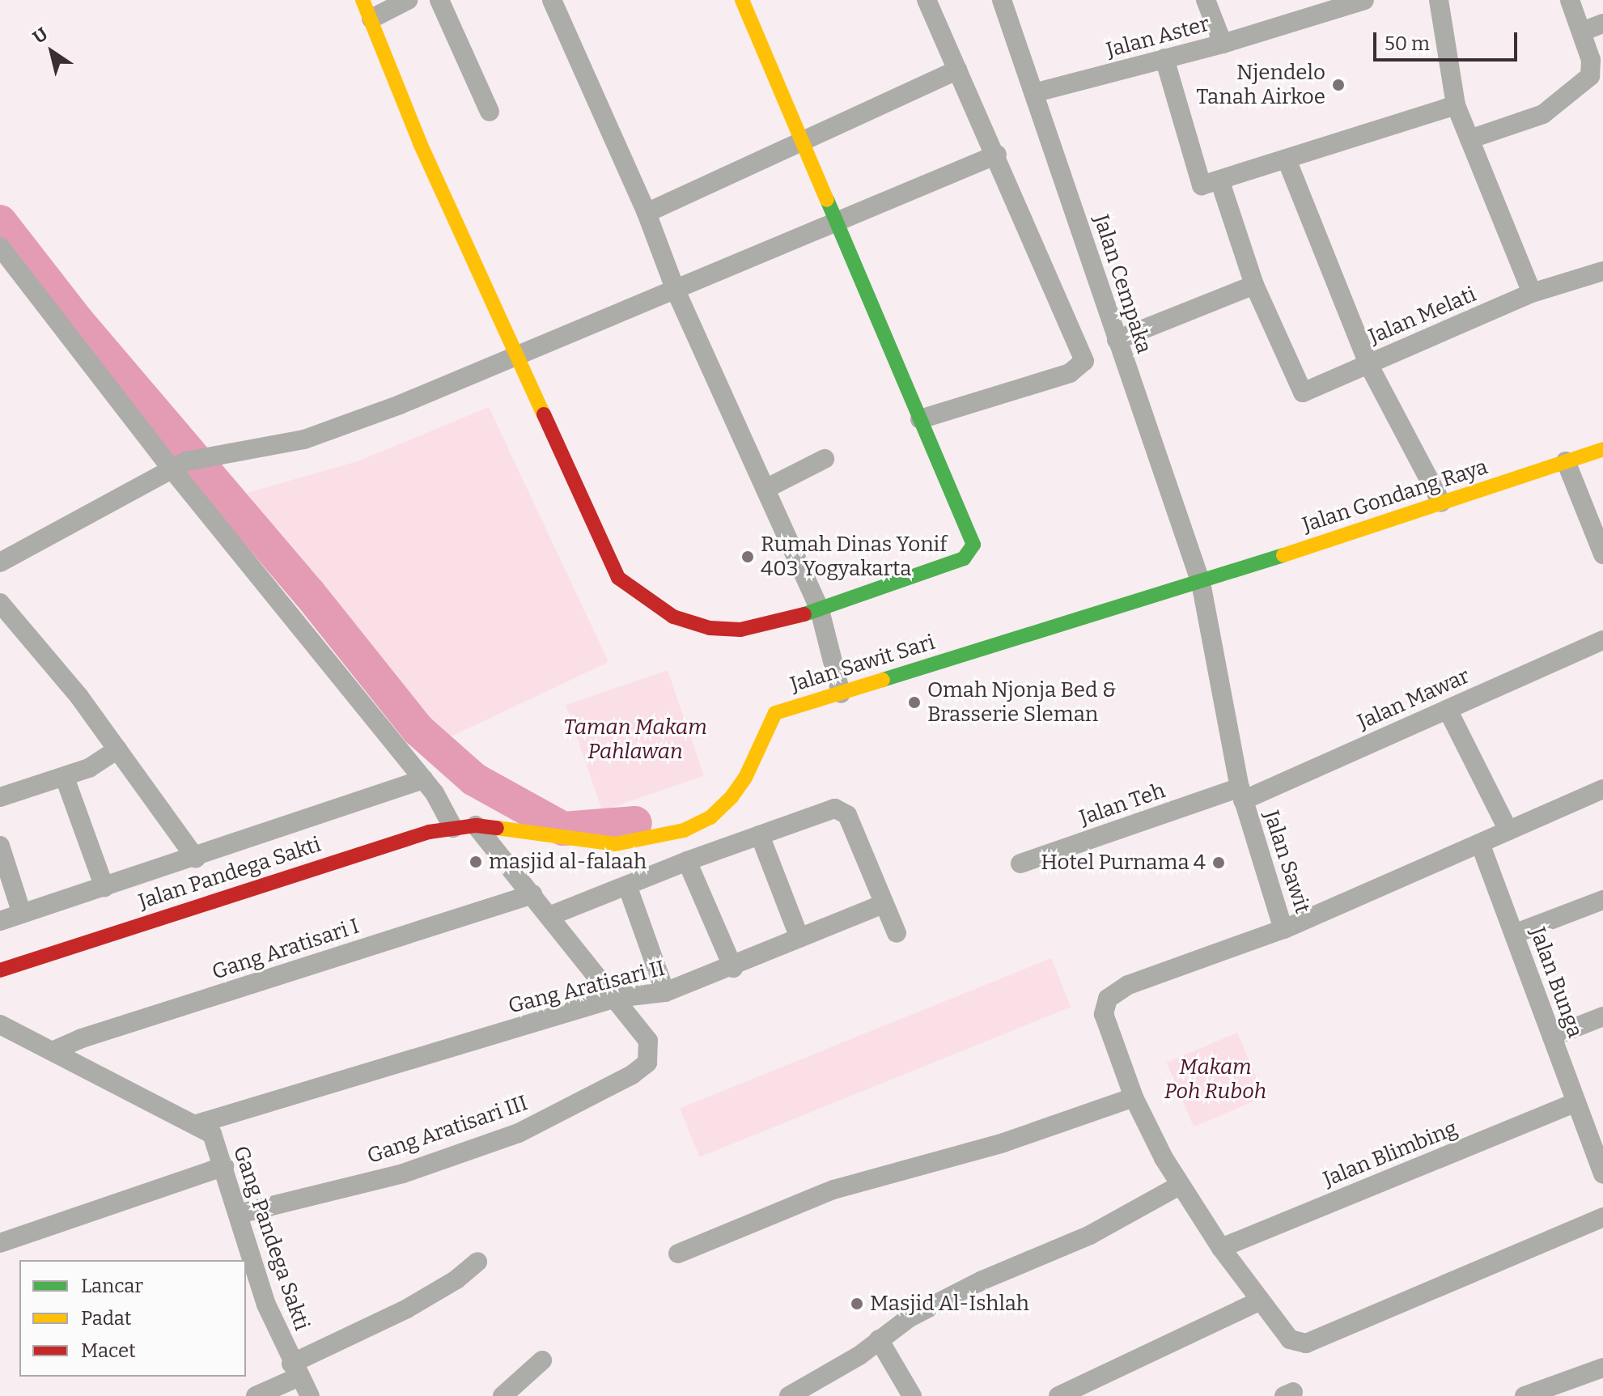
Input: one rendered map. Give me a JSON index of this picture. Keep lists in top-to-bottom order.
{
  "streets": {
    "main road": ["Jalan Gondang Raya", "Jalan Sawit Sari", "Jalan Pandega Sakti"],
    "street": [
      "Jalan Aster",
      "Jalan Cempaka",
      "Jalan Melati",
      "Jalan Mawar",
      "Jalan Teh",
      "Jalan Sawit",
      "Gang Aratisari I",
      "Jalan Bunga",
      "Gang Aratisari II",
      "Gang Aratisari III",
      "Jalan Blimbing",
      "Gang Pandega Sakti"
    ]
  },
  "crossings": [
    ["Jalan Aster", "Jalan Cempaka"],
    ["Jalan Cempaka", "Jalan Gondang Raya"],
    ["Jalan Cempaka", "Jalan Sawit Sari"],
    ["Jalan Cempaka", "Jalan Sawit"],
    ["Jalan Melati", "Jalan Gondang Raya"],
    ["Jalan Gondang Raya", "Jalan Sawit Sari"],
    ["Jalan Gondang Raya", "Jalan Sawit"],
    ["Jalan Sawit Sari", "Jalan Sawit"],
    ["Jalan Sawit Sari", "Jalan Pandega Sakti"],
    ["Jalan Mawar", "Jalan Teh"],
    ["Jalan Mawar", "Jalan Sawit"],
    ["Jalan Teh", "Jalan Sawit"],
    ["Jalan Sawit", "Jalan Bunga"],
    ["Gang Aratisari I", "Gang Pandega Sakti"],
    ["Jalan Bunga", "Jalan Blimbing"],
    ["Gang Aratisari II", "Gang Aratisari III"],
    ["Gang Aratisari II", "Gang Pandega Sakti"],
    ["Gang Aratisari III", "Gang Pandega Sakti"]
  ],
  "parks": ["Taman Makam Pahlawan", "Makam Poh Ruboh"],
  "places": [
    "Njendelo Tanah Airkoe",
    "Rumah Dinas Yonif 403 Yogyakarta",
    "Omah Njonja Bed & Brasserie Sleman",
    "masjid al-falaah",
    "Hotel Purnama 4",
    "Masjid Al-Ishlah"
  ],
  "legend": ["Lancar", "Padat", "Macet"],
  "scale_bar": "50 m",
  "north": "top left"
}
